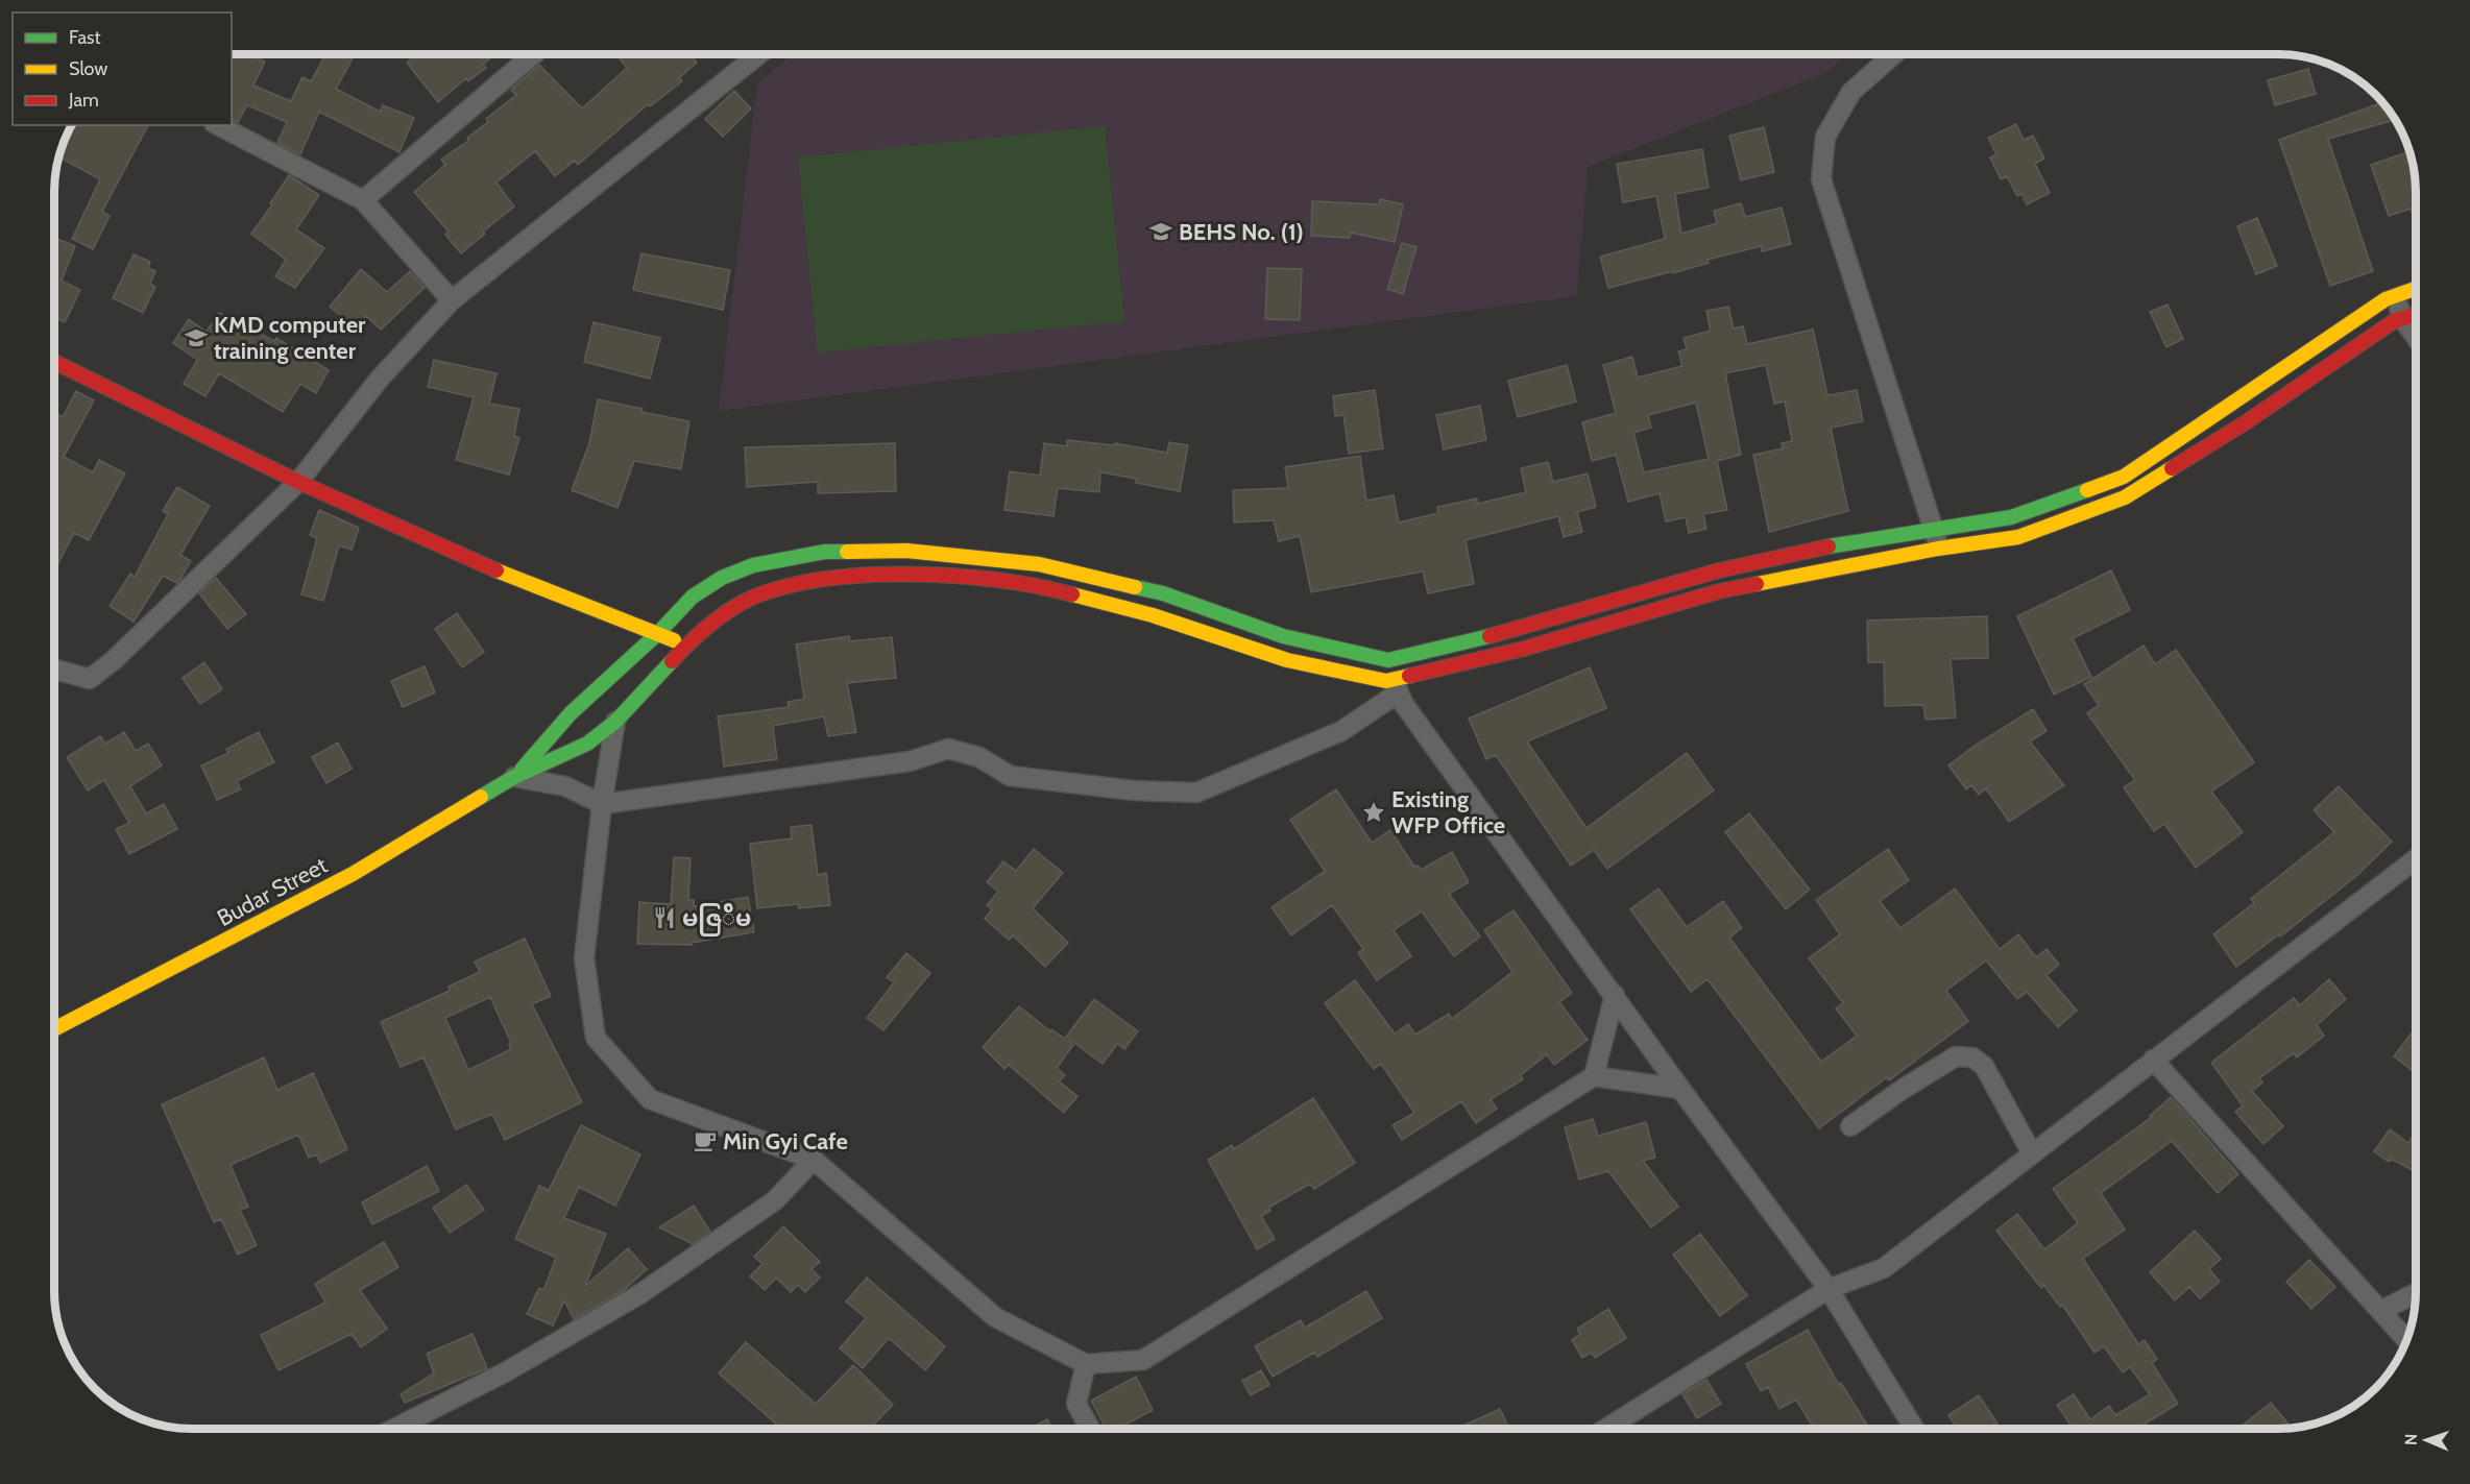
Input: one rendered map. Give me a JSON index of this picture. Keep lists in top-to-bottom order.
{
  "streets": {
    "main road": ["Budar Street"]
  },
  "places": {
    "school or university": ["BEHS No. (1)", "KMD computer training center"],
    "place": ["Existing WFP Office"],
    "restaurant": ["မဇြ်ိမ"],
    "cafe": ["Min Gyi Cafe"]
  },
  "legend": ["Fast", "Slow", "Jam"],
  "north": "left"
}
